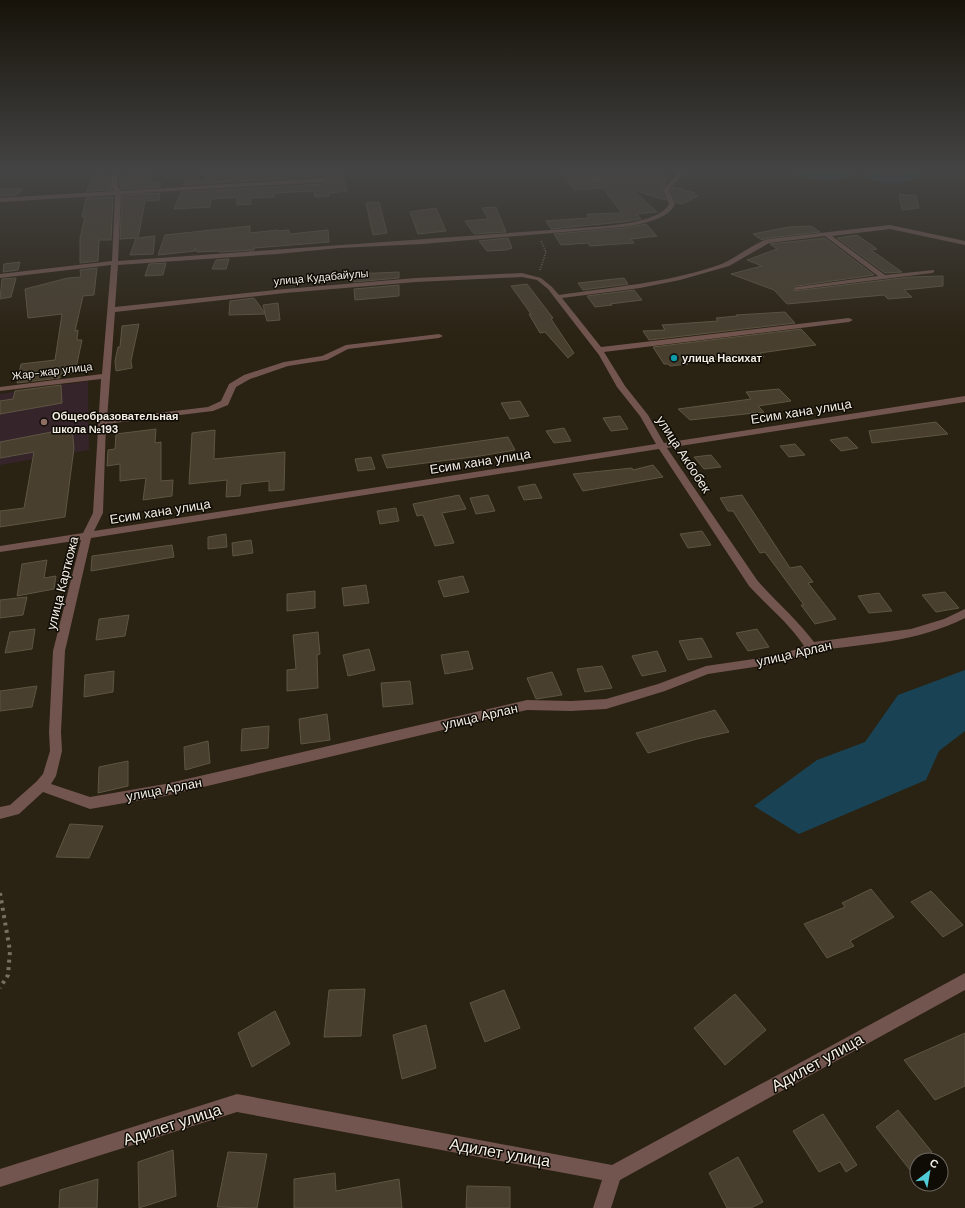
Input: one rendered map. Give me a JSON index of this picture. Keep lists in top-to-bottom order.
{
  "streets": {
    "street": [
      "улица Кудабайулы",
      "Жар-жар улица",
      "Есим хана улица",
      "улица Акбобек",
      "улица Карткожа",
      "улица Арлан",
      "Адилет улица"
    ]
  },
  "crossings": [
    ["улица Кудабайулы", "улица Акбобек"],
    ["улица Кудабайулы", "улица Карткожа"],
    ["Жар-жар улица", "улица Карткожа"],
    ["Есим хана улица", "улица Акбобек"],
    ["Есим хана улица", "улица Карткожа"],
    ["улица Акбобек", "улица Арлан"],
    ["улица Карткожа", "улица Арлан"]
  ],
  "places": ["улица Насихат", "Общеобразовательная школа №193"],
  "north": "top right"
}
